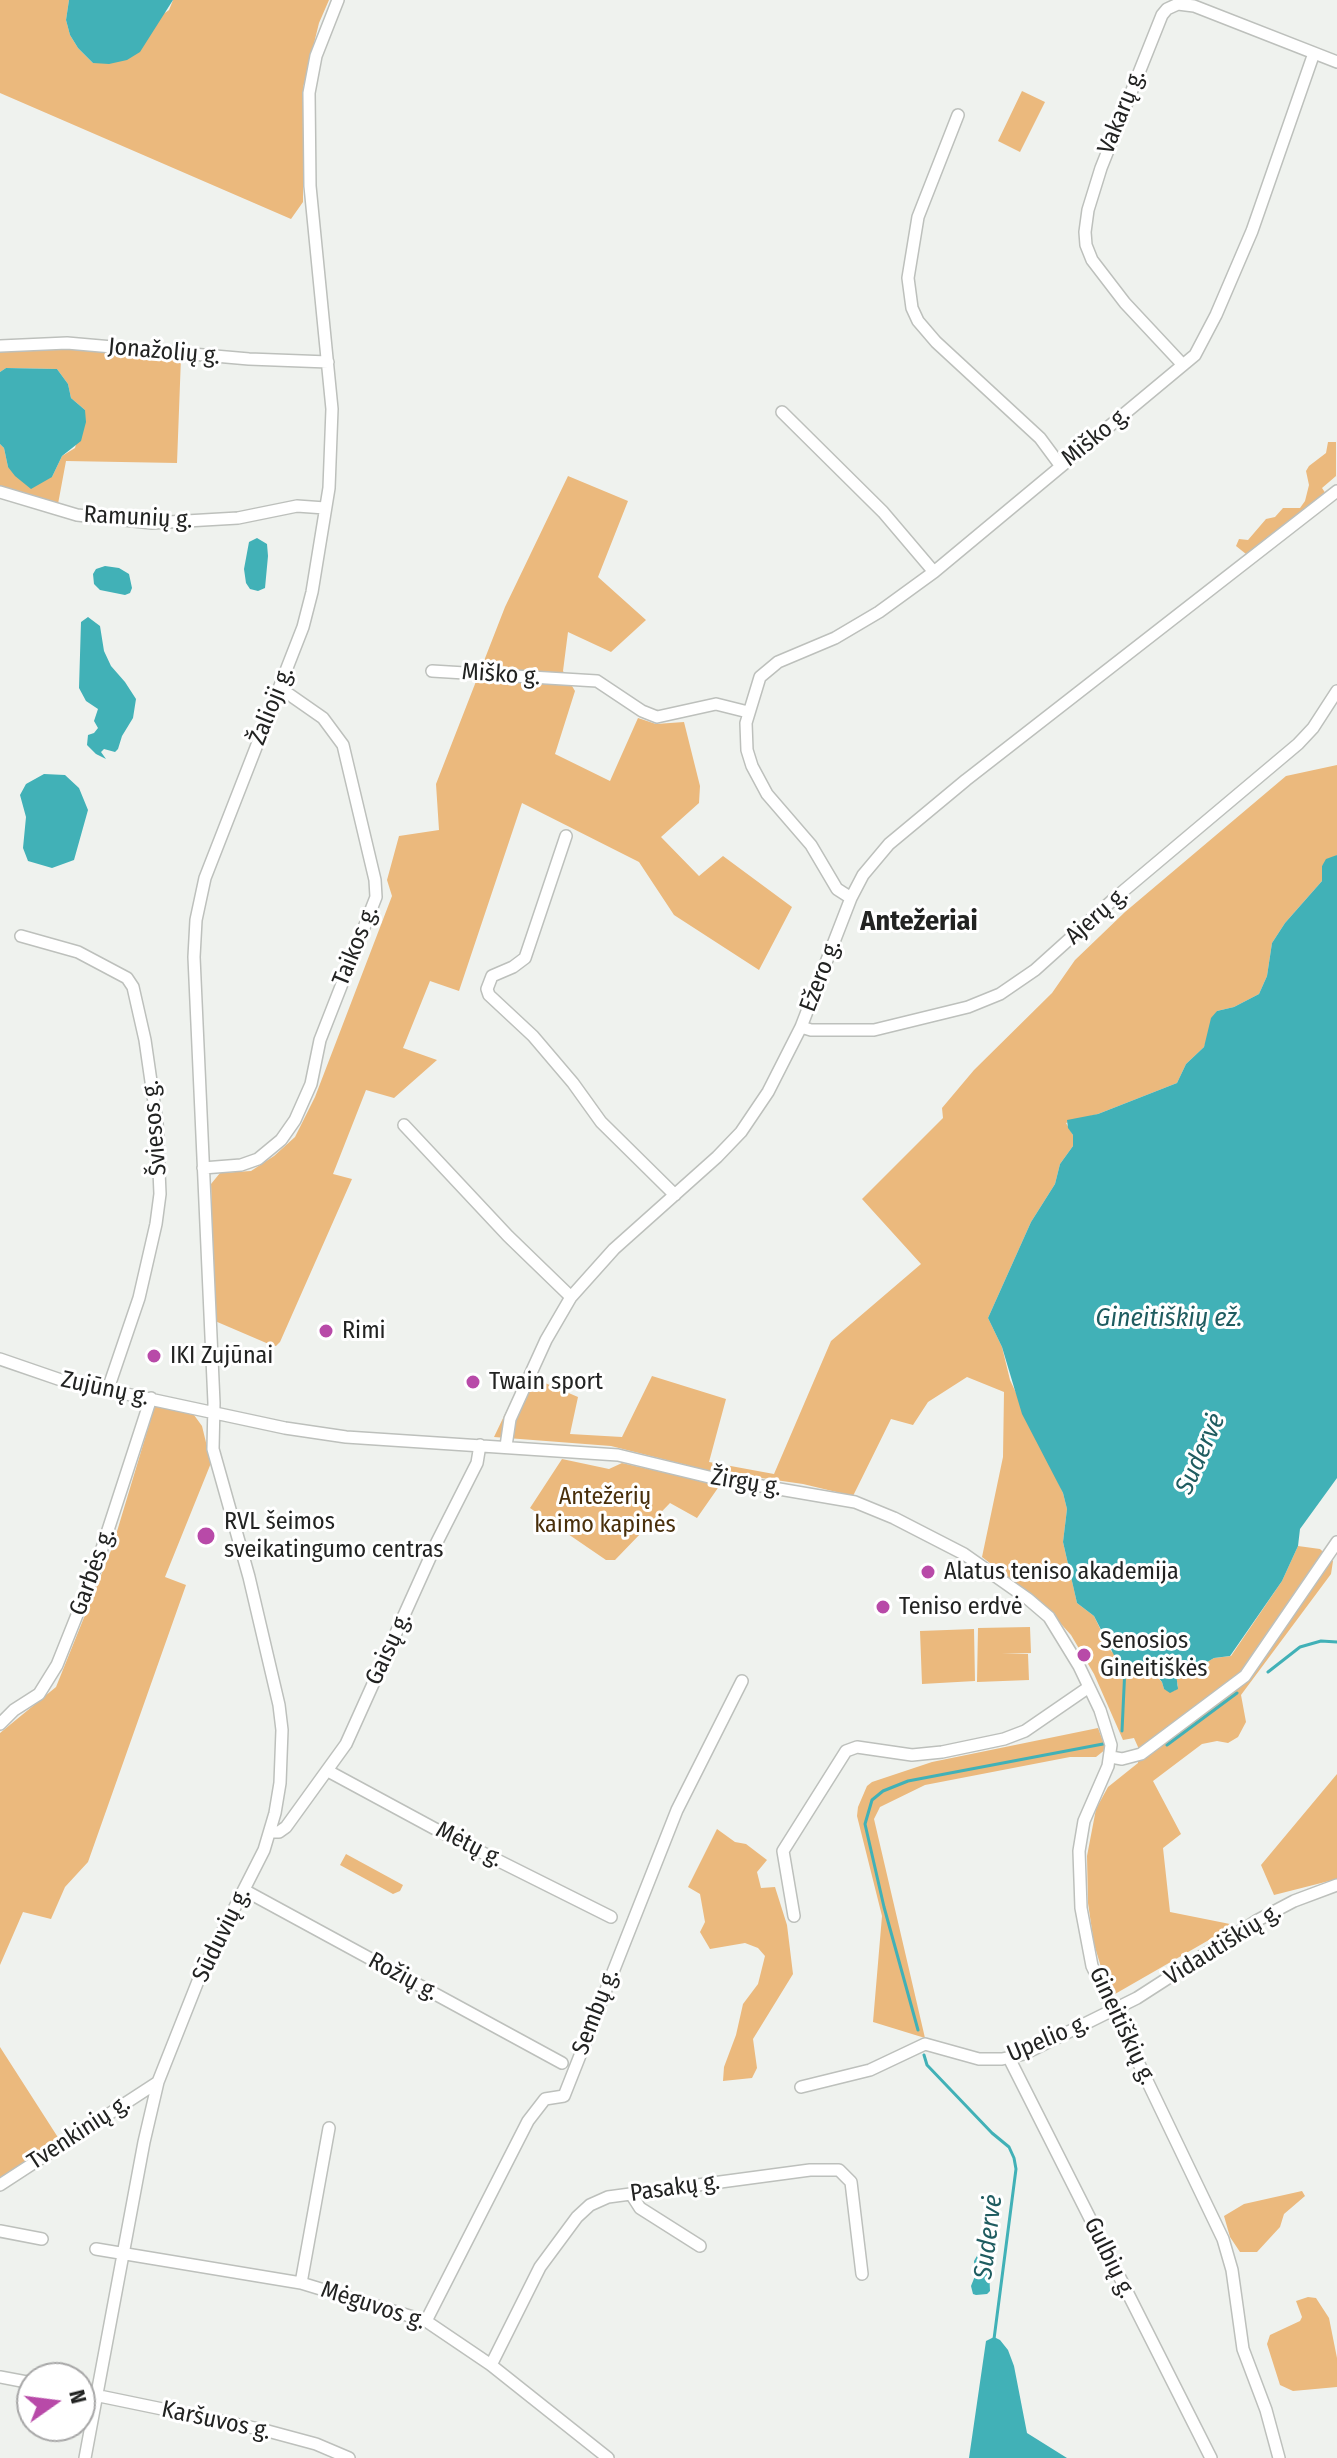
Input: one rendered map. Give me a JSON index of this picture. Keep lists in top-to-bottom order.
{
  "streets": {
    "street": [
      "Vakarų g.",
      "Jonažolių g.",
      "Miško g.",
      "Ramunių g.",
      "Žalioji g.",
      "Ajerų g.",
      "Taikos g.",
      "Ežero g.",
      "Šviesos g.",
      "Zujūnų g.",
      "Žirgų g.",
      "Garbės g.",
      "Gaisų g.",
      "Mėtų g.",
      "Sūduvių g.",
      "Vidautiškių g.",
      "Rožių g.",
      "Sembų g.",
      "Gineitiškių g.",
      "Upelio g.",
      "Tvenkinių g.",
      "Pasakų g.",
      "Gulbių g.",
      "Mėguvos g.",
      "Karšuvos g."
    ]
  },
  "crossings": [
    ["Vakarų g.", "Miško g."],
    ["Jonažolių g.", "Žalioji g."],
    ["Miško g.", "Ežero g."],
    ["Ramunių g.", "Žalioji g."],
    ["Žalioji g.", "Taikos g."],
    ["Žalioji g.", "Zujūnų g."],
    ["Žalioji g.", "Žirgų g."],
    ["Žalioji g.", "Sūduvių g."],
    ["Ajerų g.", "Ežero g."],
    ["Ežero g.", "Žirgų g."],
    ["Šviesos g.", "Zujūnų g."],
    ["Zujūnų g.", "Žirgų g."],
    ["Zujūnų g.", "Garbės g."],
    ["Zujūnų g.", "Sūduvių g."],
    ["Žirgų g.", "Gaisų g."],
    ["Žirgų g.", "Sūduvių g."],
    ["Žirgų g.", "Gineitiškių g."],
    ["Gaisų g.", "Mėtų g."],
    ["Gaisų g.", "Sūduvių g."],
    ["Sūduvių g.", "Rožių g."],
    ["Sūduvių g.", "Tvenkinių g."],
    ["Sūduvių g.", "Mėguvos g."],
    ["Sūduvių g.", "Karšuvos g."],
    ["Vidautiškių g.", "Gineitiškių g."],
    ["Vidautiškių g.", "Upelio g."],
    ["Sembų g.", "Mėguvos g."],
    ["Gineitiškių g.", "Upelio g."],
    ["Upelio g.", "Gulbių g."],
    ["Pasakų g.", "Mėguvos g."]
  ],
  "districts": ["Antežeriai"],
  "water": ["Gineitiškių ež.", "Sudervė"],
  "parks": ["Antežerių kaimo kapinės"],
  "places": [
    "Rimi",
    "IKI Zujūnai",
    "Twain sport",
    "RVL šeimos sveikatingumo centras",
    "Alatus teniso akademija",
    "Teniso erdvė",
    "Senosios Gineitiškės"
  ],
  "north": "right"
}
